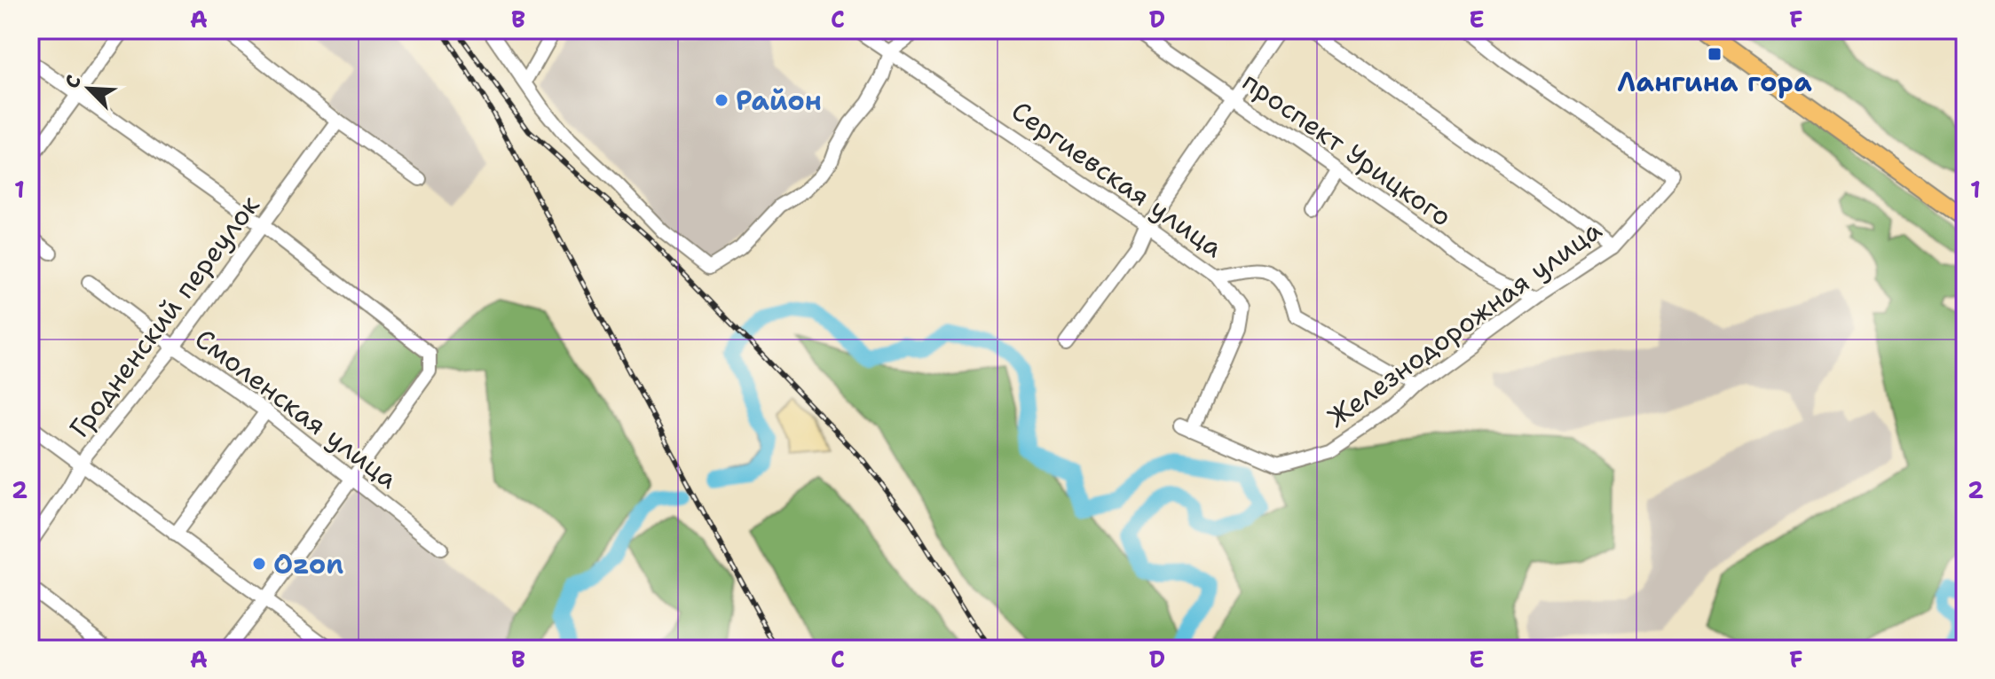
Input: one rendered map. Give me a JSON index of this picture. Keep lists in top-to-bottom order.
{
  "streets": {
    "street": [
      "проспект Урицкого",
      "Сергиевская улица",
      "Гродненский переулок",
      "Железнодорожная улица",
      "Смоленская улица"
    ]
  },
  "crossings": [
    ["проспект Урицкого", "Железнодорожная улица"],
    ["Сергиевская улица", "Железнодорожная улица"],
    ["Гродненский переулок", "Смоленская улица"]
  ],
  "places": {
    "transit": ["Лангина гора"],
    "other": ["Район", "Ozon"]
  },
  "north": "top left",
  "grid": {
    "columns": [
      "A",
      "B",
      "C",
      "D",
      "E",
      "F"
    ],
    "rows": ["1", "2"]
  }
}
